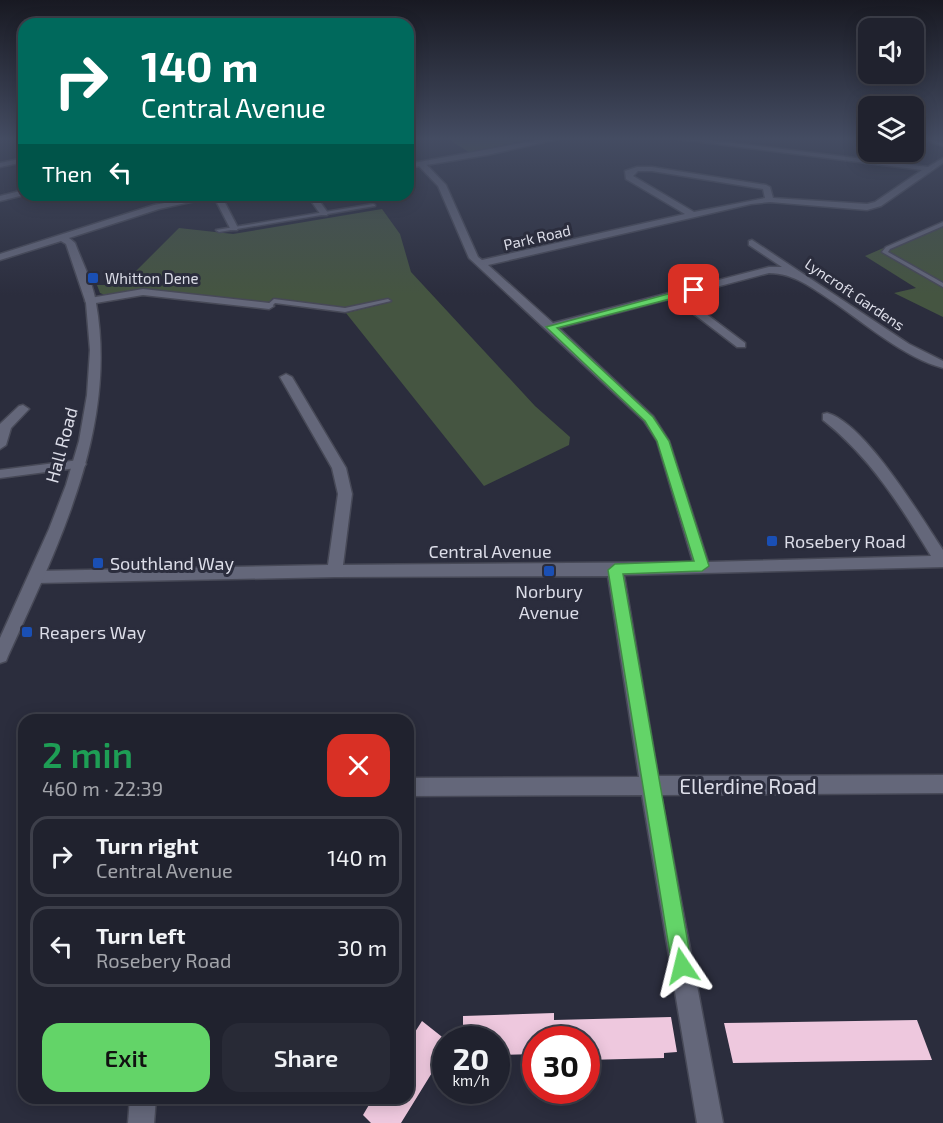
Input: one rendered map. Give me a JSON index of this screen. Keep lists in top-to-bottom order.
{
  "streets": {
    "street": [
      "Park Road",
      "Lyncroft Gardens",
      "Hall Road",
      "Central Avenue",
      "Ellerdine Road"
    ]
  },
  "crossings": [
    ["Hall Road", "Central Avenue"]
  ],
  "places": {
    "transit": [
      "Whitton Dene",
      "Rosebery Road",
      "Southland Way",
      "Norbury Avenue",
      "Reapers Way"
    ]
  },
  "page": {
    "turn": ["140 m", "Central Avenue"],
    "then": "Then",
    "heading": ["2 min", "460 m · 22:39"],
    "list": [
      {
        "name": "Turn right",
        "note": "Central Avenue",
        "value": "140 m"
      },
      {
        "name": "Turn left",
        "note": "Rosebery Road",
        "value": "30 m"
      }
    ],
    "buttons": ["Exit", "Share"],
    "speed": "20 km/h",
    "limit": "30"
  }
}
